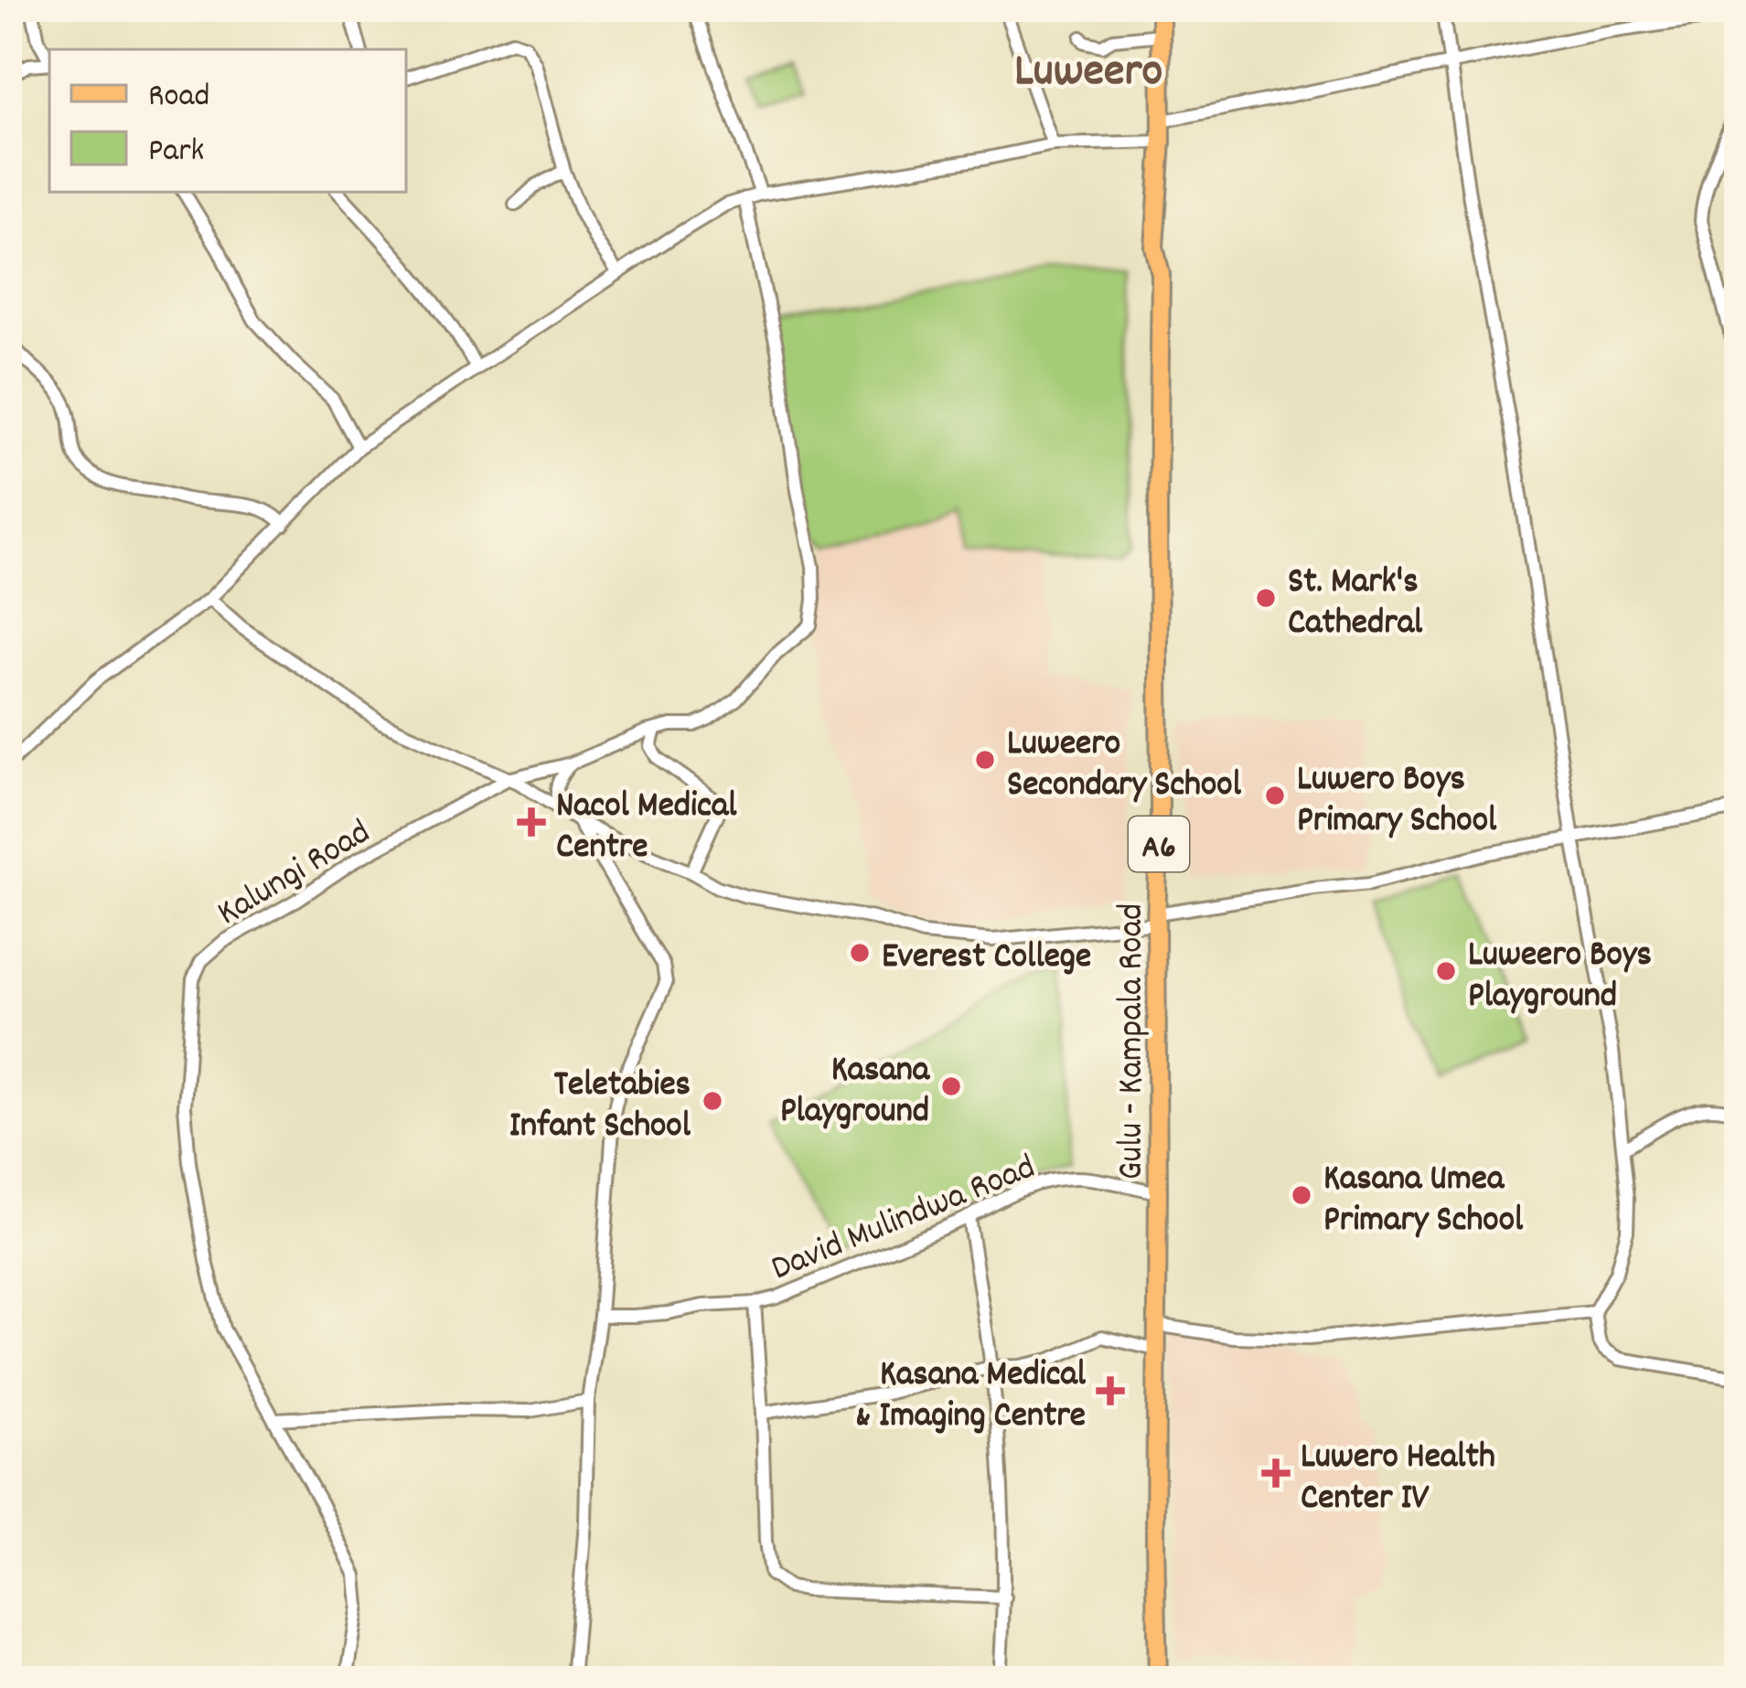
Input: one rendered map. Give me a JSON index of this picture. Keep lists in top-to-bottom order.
{
  "streets": {
    "main road": ["A6", "Gulu - Kampala Road"],
    "street": ["Kalungi Road", "David Mulindwa Road"]
  },
  "crossings": [
    ["Gulu - Kampala Road", "David Mulindwa Road"]
  ],
  "districts": ["Luweero"],
  "places": {
    "other": [
      "St. Mark's Cathedral",
      "Luweero Secondary School",
      "Luwero Boys Primary School",
      "Everest College",
      "Luweero Boys Playground",
      "Kasana Playground",
      "Teletabies Infant School",
      "Kasana Umea Primary School"
    ],
    "health": ["Nacol Medical Centre", "Kasana Medical & Imaging Centre", "Luwero Health Center IV"]
  },
  "legend": ["Road", "Park"]
}
